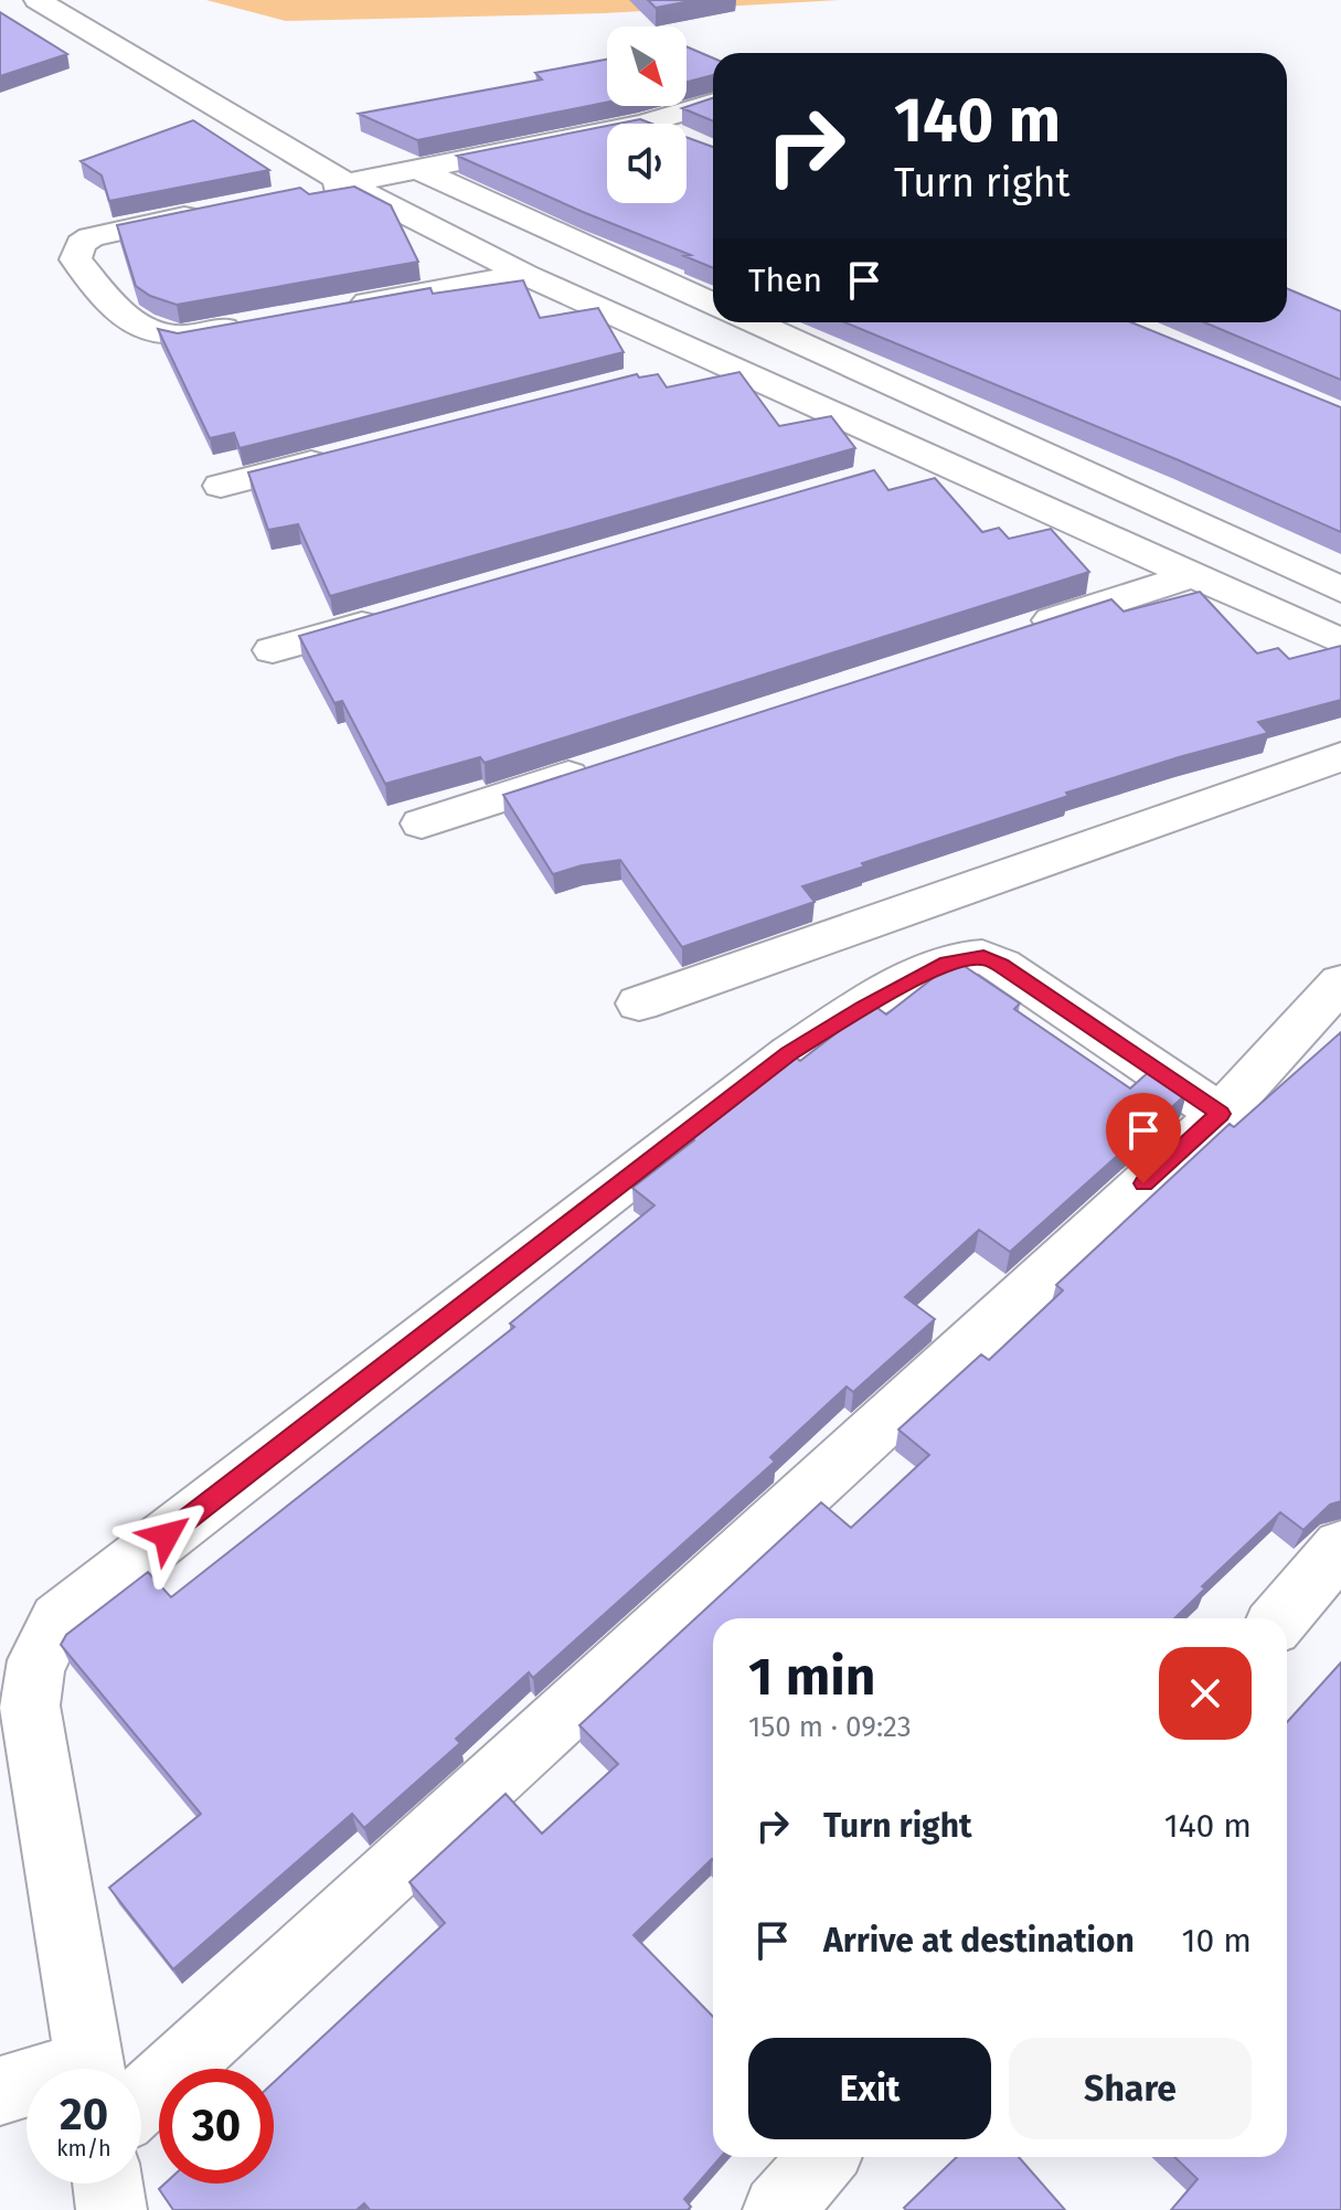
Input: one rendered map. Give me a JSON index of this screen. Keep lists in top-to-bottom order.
{
  "north": "bottom right",
  "page": {
    "turn": ["140 m", "Turn right"],
    "then": "Then",
    "heading": ["1 min", "150 m · 09:23"],
    "list": [
      {
        "name": "Turn right",
        "value": "140 m"
      },
      {
        "name": "Arrive at destination",
        "value": "10 m"
      }
    ],
    "buttons": ["Exit", "Share"],
    "speed": "20 km/h",
    "limit": "30"
  }
}
